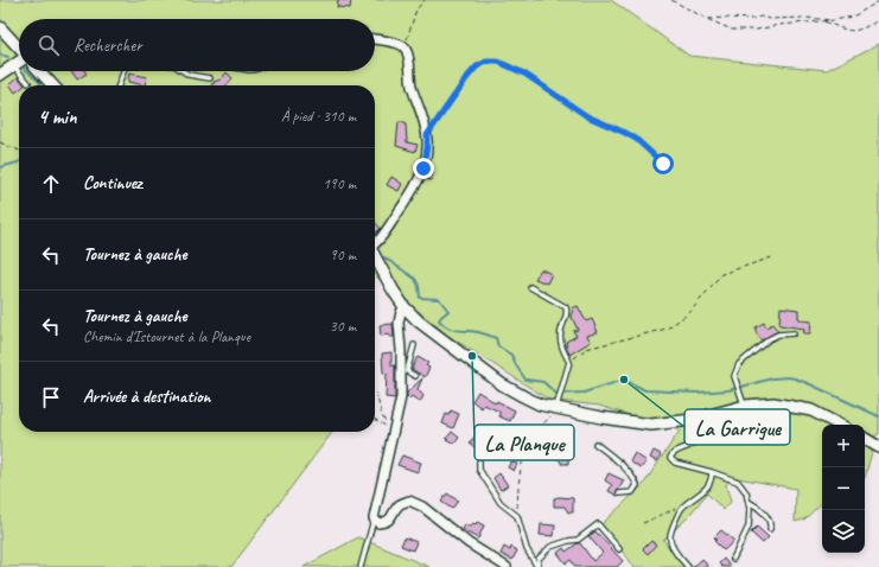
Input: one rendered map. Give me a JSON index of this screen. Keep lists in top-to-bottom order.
{
  "places": ["La Planque", "La Garrigue"],
  "page": {
    "search": "Rechercher",
    "heading": ["4 min", "À pied · 310 m"],
    "list": [
      ["Continuez", "190 m"],
      ["Tournez à gauche", "90 m"],
      ["Tournez à gauche", "Chemin d'Istournet à la Planque", "30 m"],
      "Arrivée à destination"
    ],
    "map_buttons": ["+", "−"]
  }
}
